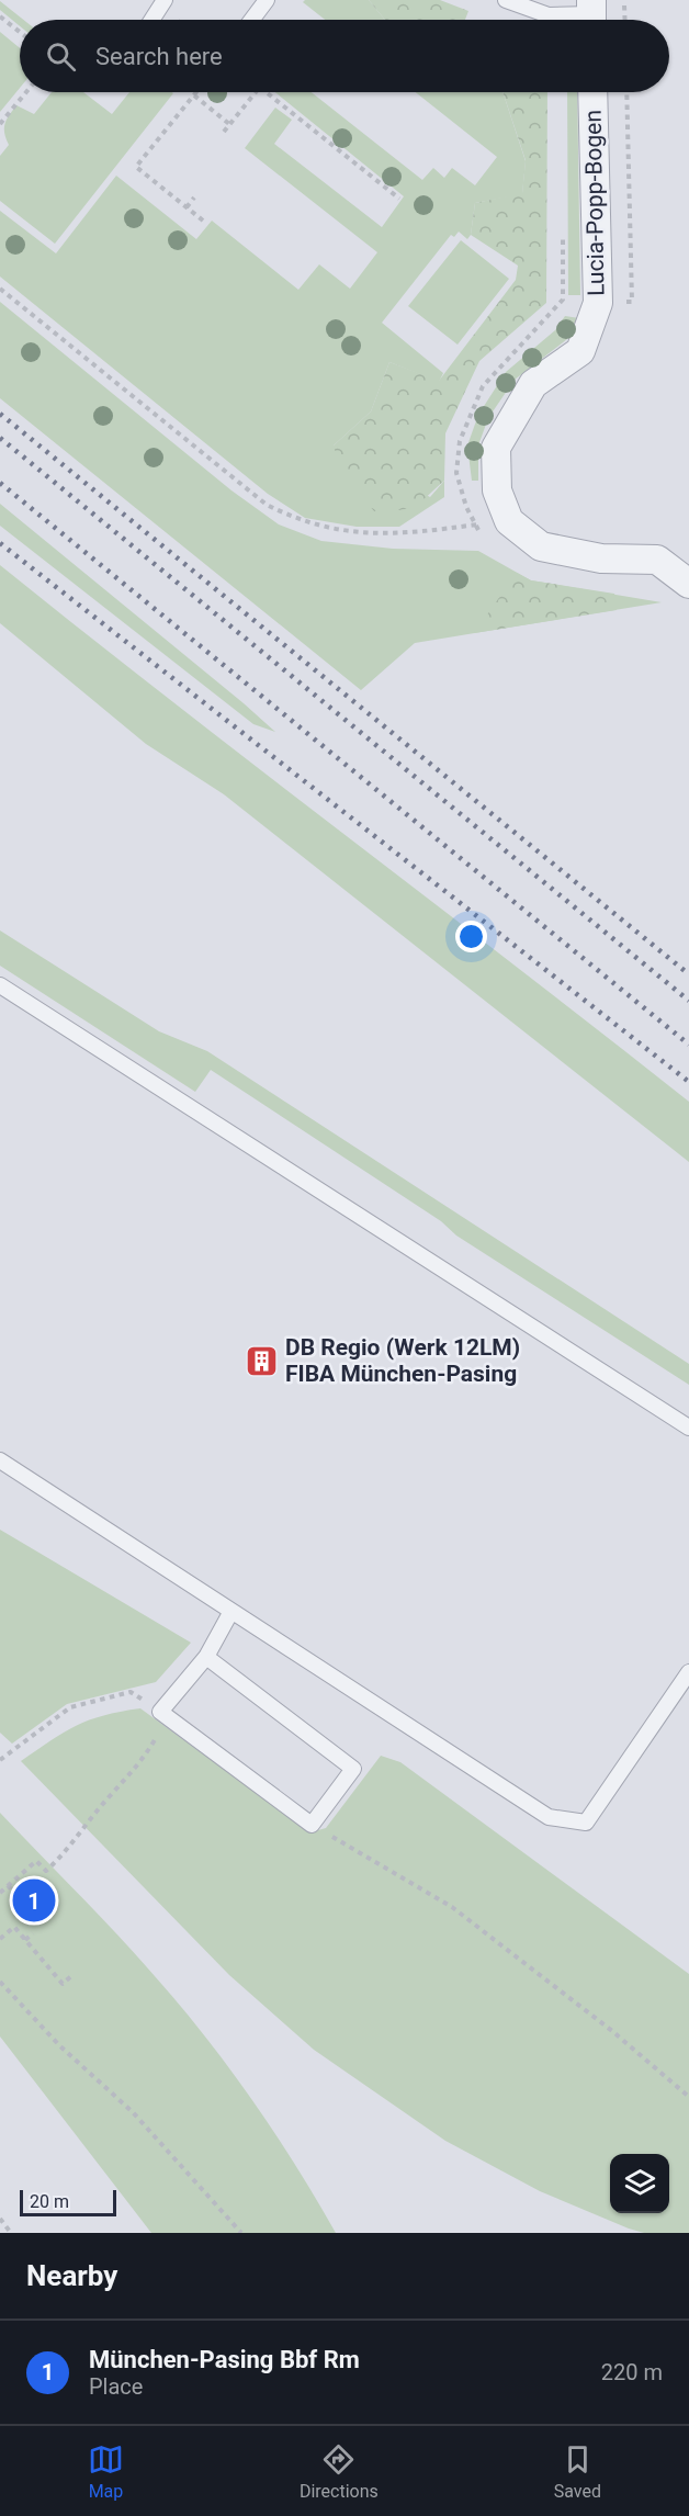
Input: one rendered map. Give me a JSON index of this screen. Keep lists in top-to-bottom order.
{
  "streets": {
    "street": ["Lucia-Popp-Bogen"]
  },
  "places": {
    "building": ["DB Regio (Werk 12LM) FIBA München-Pasing"]
  },
  "scale_bar": "20 m",
  "page": {
    "search": "Search here",
    "pins": "1",
    "scale": "20 m",
    "heading": "Nearby",
    "list": [
      {
        "mark": "1",
        "name": "München-Pasing Bbf Rm",
        "note": "Place",
        "value": "220 m"
      }
    ],
    "nav": ["Map", "Directions", "Saved"]
  }
}
